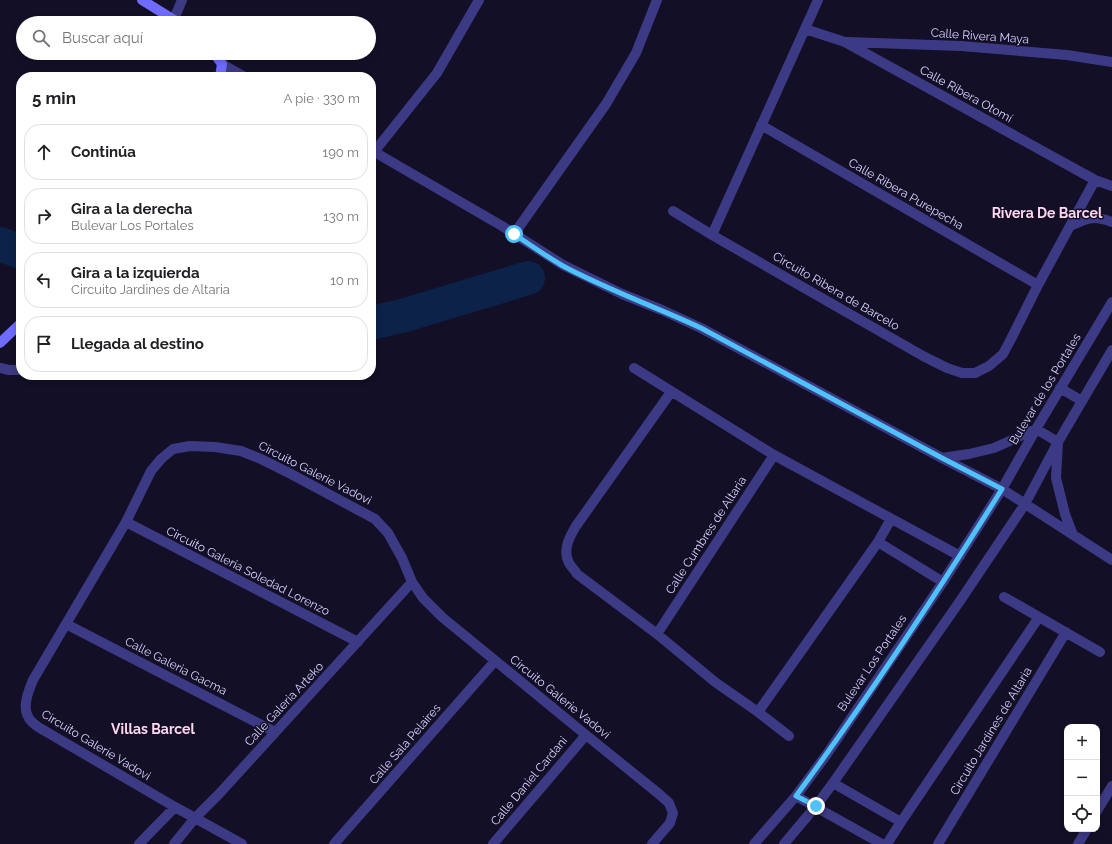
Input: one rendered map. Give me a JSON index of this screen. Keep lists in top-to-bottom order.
{
  "streets": {
    "street": [
      "Calle Rivera Maya",
      "Calle Ribera Otomí",
      "Calle Ribera Purepecha",
      "Circuito Ribera de Barcelo",
      "Bulevar de los Portales",
      "Circuito Galerie Vadovi",
      "Calle Cumbres de Altaria",
      "Circuito Galeria Soledad Lorenzo",
      "Bulevar Los Portales",
      "Calle Galeria Gacma",
      "Calle Galeria Arteko",
      "Circuito Jardines de Altaria",
      "Calle Sala Pelaires",
      "Calle Daniel Cardani"
    ]
  },
  "crossings": [
    ["Calle Rivera Maya", "Calle Ribera Otomí"],
    ["Calle Ribera Otomí", "Circuito Ribera de Barcelo"],
    ["Calle Ribera Purepecha", "Circuito Ribera de Barcelo"],
    ["Bulevar de los Portales", "Bulevar Los Portales"],
    ["Circuito Galerie Vadovi", "Circuito Galeria Soledad Lorenzo"],
    ["Circuito Galerie Vadovi", "Calle Galeria Gacma"],
    ["Circuito Galerie Vadovi", "Calle Galeria Arteko"],
    ["Circuito Galerie Vadovi", "Calle Sala Pelaires"],
    ["Circuito Galerie Vadovi", "Calle Daniel Cardani"],
    ["Circuito Galeria Soledad Lorenzo", "Calle Galeria Arteko"],
    ["Calle Galeria Gacma", "Calle Galeria Arteko"]
  ],
  "districts": ["Rivera De Barcel", "Villas Barcel"],
  "page": {
    "search": "Buscar aquí",
    "heading": ["5 min", "A pie · 330 m"],
    "list": [
      ["Continúa", "190 m"],
      ["Gira a la derecha", "Bulevar Los Portales", "130 m"],
      ["Gira a la izquierda", "Circuito Jardines de Altaria", "10 m"],
      "Llegada al destino"
    ],
    "map_buttons": ["+", "−"]
  }
}
